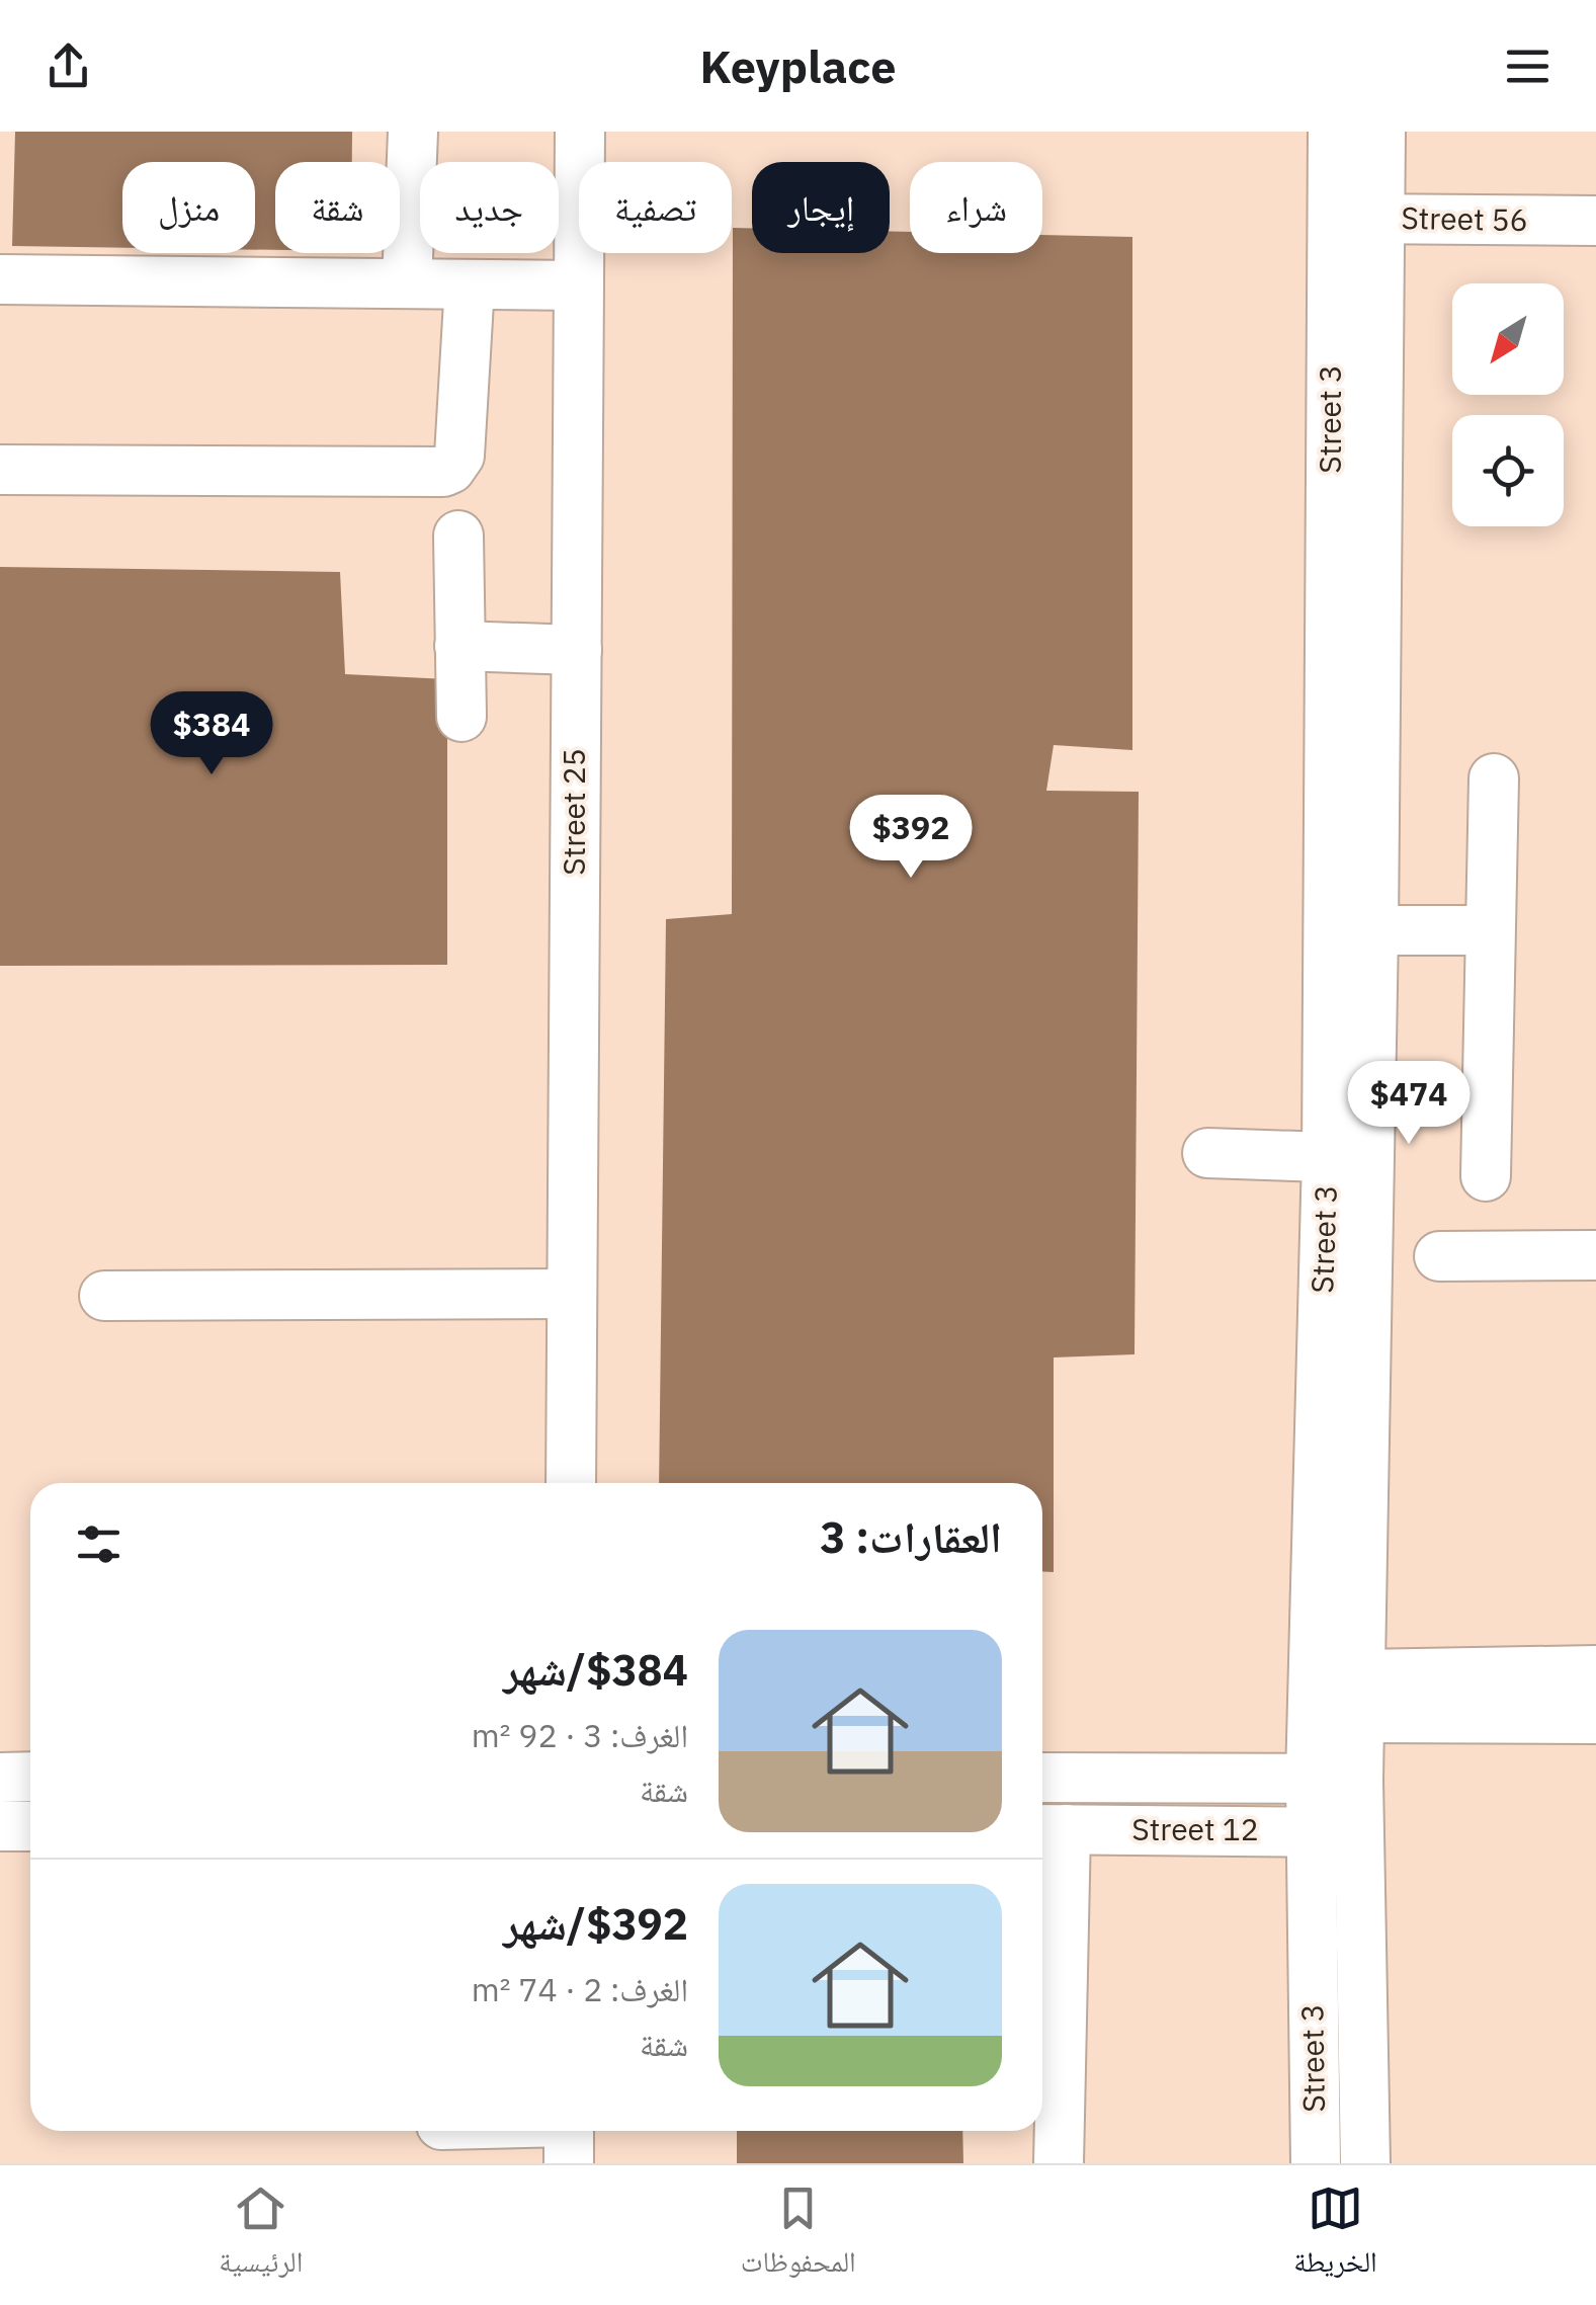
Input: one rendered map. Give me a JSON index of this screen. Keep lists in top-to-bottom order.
{
  "streets": {
    "street": [
      "Street 56",
      "Street 3",
      "Street 25",
      "Street 12"
    ]
  },
  "crossings": [
    ["Street 56", "Street 3"],
    ["Street 3", "Street 12"]
  ],
  "north": "bottom left",
  "page": {
    "header": "Keyplace",
    "chip": [
      "شراء",
      "إيجار",
      "تصفية",
      "جديد",
      "شقة",
      "منزل"
    ],
    "price": ["$384", "$392", "$474"],
    "heading": "العقارات: 3",
    "list": [
      {
        "name": "$384/شهر",
        "note": "الغرف: 3 · 92 m² · شقة"
      },
      {
        "name": "$392/شهر",
        "note": "الغرف: 2 · 74 m² · شقة"
      }
    ],
    "tabs": ["الخريطة", "المحفوظات", "الرئيسية"]
  }
}
